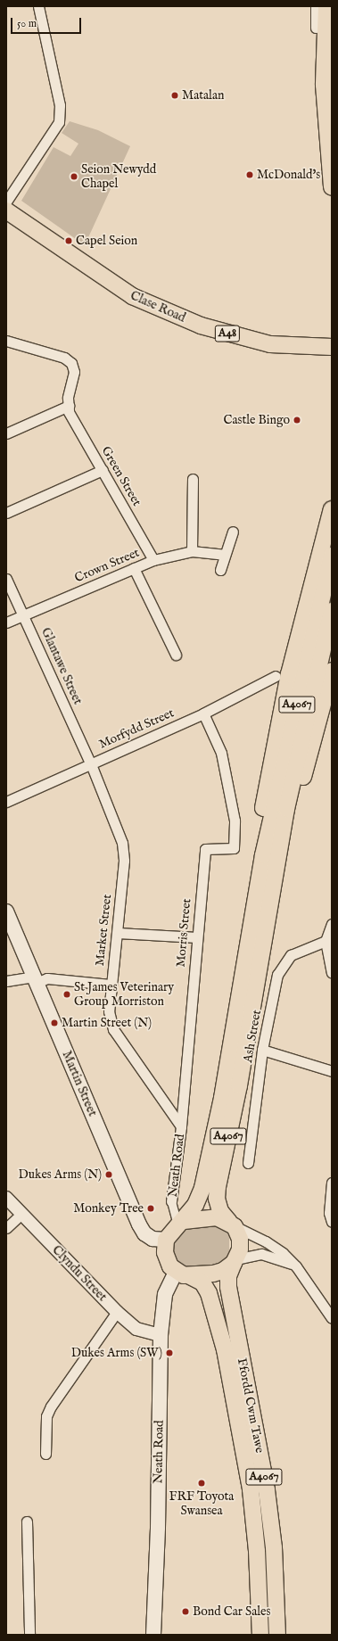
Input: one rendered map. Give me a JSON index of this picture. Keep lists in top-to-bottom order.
{
  "streets": {
    "main road": [
      "Clase Road",
      "A48",
      "A4067",
      "Martin Street",
      "Neath Road",
      "Ffordd Cwm Tawe"
    ],
    "street": [
      "Green Street",
      "Crown Street",
      "Glantawe Street",
      "Morfydd Street",
      "Market Street",
      "Morris Street",
      "Ash Street",
      "Clyndu Street"
    ]
  },
  "crossings": [
    ["Green Street", "Crown Street"],
    ["Crown Street", "Glantawe Street"],
    ["Glantawe Street", "Morfydd Street"],
    ["Glantawe Street", "Market Street"],
    ["A4067", "Martin Street"],
    ["A4067", "Neath Road"],
    ["A4067", "Ffordd Cwm Tawe"],
    ["Morfydd Street", "Market Street"],
    ["Morfydd Street", "Morris Street"],
    ["Market Street", "Morris Street"],
    ["Market Street", "Neath Road"],
    ["Morris Street", "Neath Road"],
    ["Martin Street", "Neath Road"],
    ["Martin Street", "Ffordd Cwm Tawe"],
    ["Neath Road", "Clyndu Street"],
    ["Neath Road", "Ffordd Cwm Tawe"]
  ],
  "places": [
    "Matalan",
    "McDonald's",
    "Seion Newydd Chapel",
    "Capel Seion",
    "Castle Bingo",
    "St James Veterinary Group Morriston",
    "Martin Street (N)",
    "Dukes Arms (N)",
    "Monkey Tree",
    "Dukes Arms (SW)",
    "FRF Toyota Swansea",
    "Bond Car Sales"
  ],
  "scale_bar": "50 m"
}
